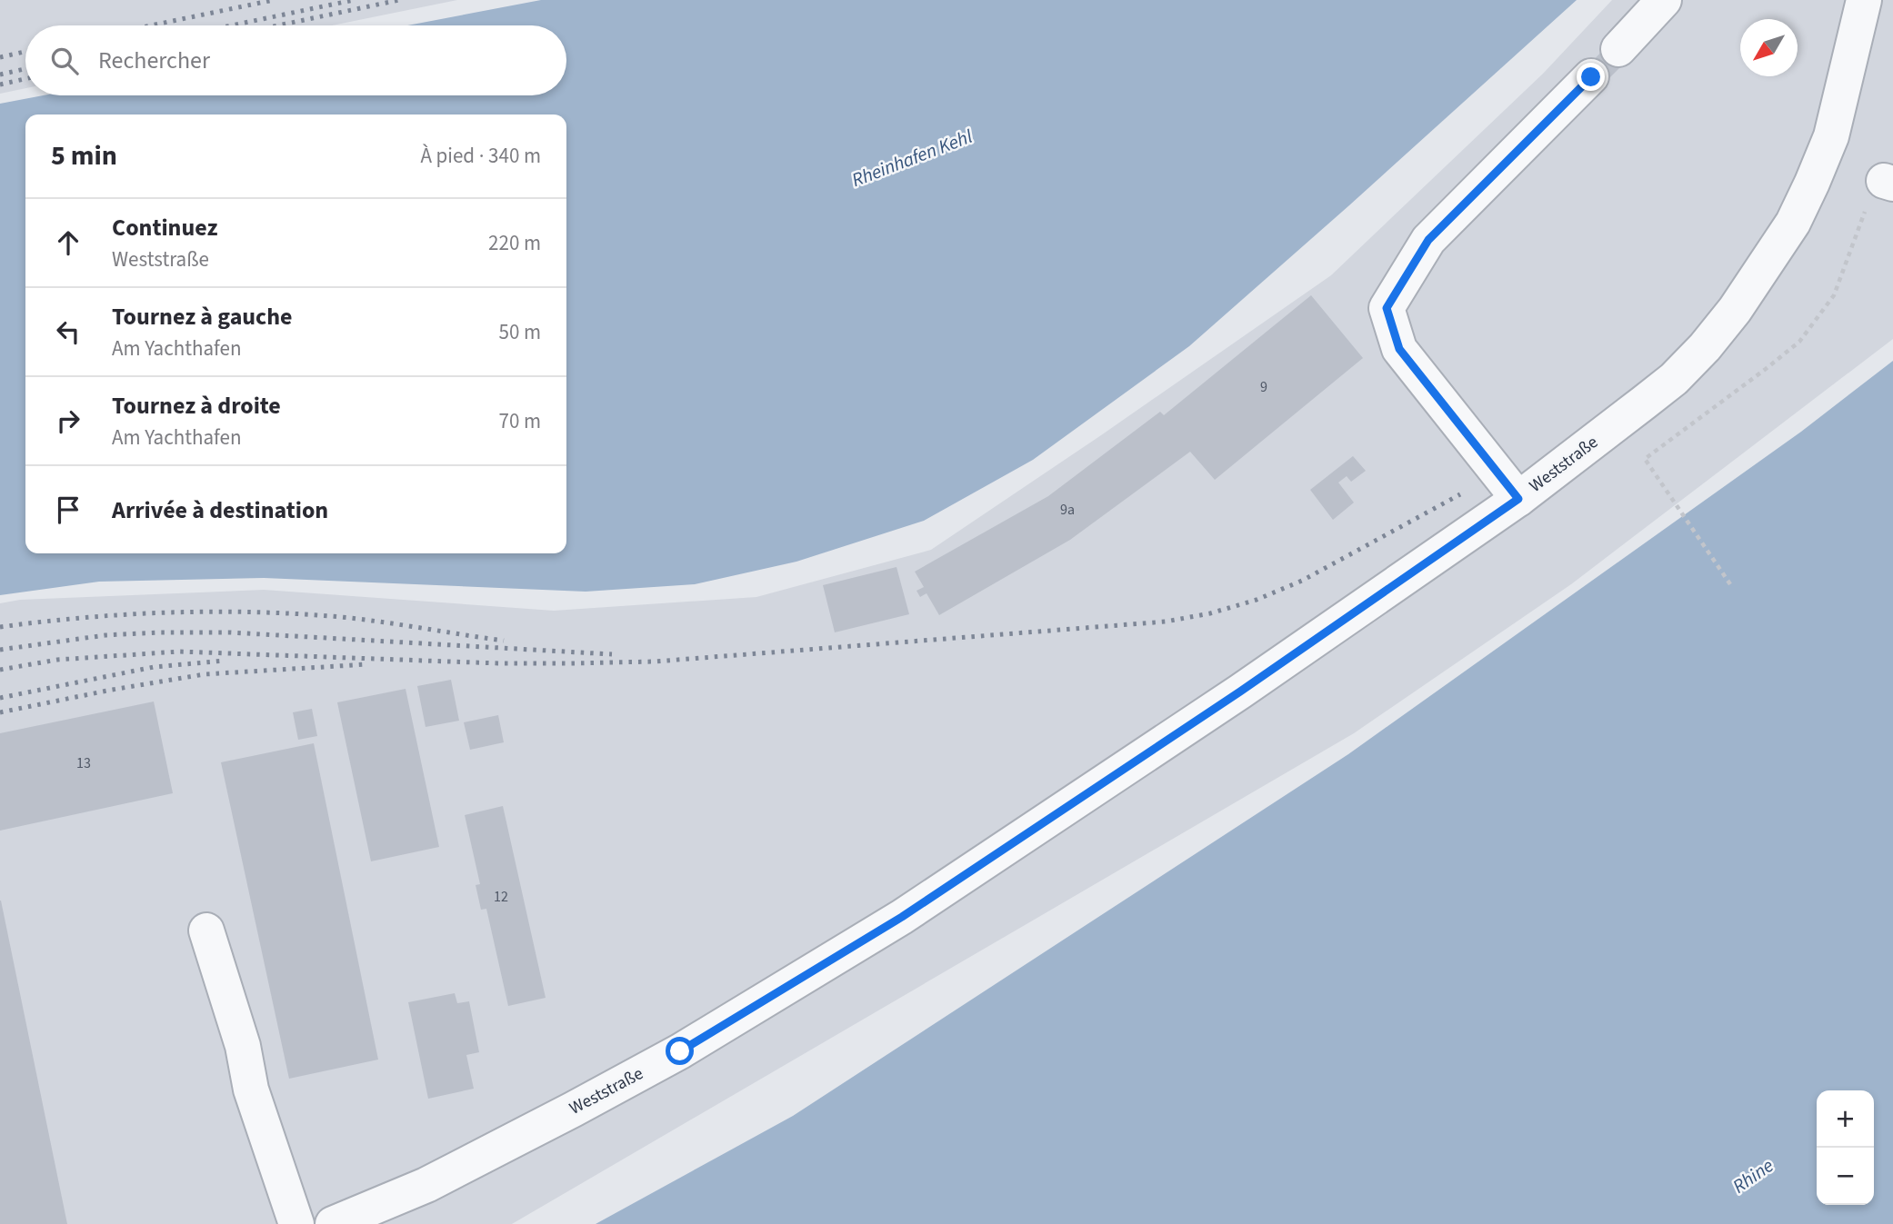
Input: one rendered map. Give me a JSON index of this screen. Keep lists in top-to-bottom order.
{
  "streets": {
    "street": ["Weststraße"]
  },
  "water": ["Rheinhafen Kehl", "Rhine"],
  "house_numbers": [
    "9",
    "9a",
    "13",
    "12"
  ],
  "north": "bottom left",
  "page": {
    "search": "Rechercher",
    "heading": ["5 min", "À pied · 340 m"],
    "list": [
      ["Continuez", "Weststraße", "220 m"],
      ["Tournez à gauche", "Am Yachthafen", "50 m"],
      ["Tournez à droite", "Am Yachthafen", "70 m"],
      "Arrivée à destination"
    ],
    "map_buttons": ["+", "−"]
  }
}
